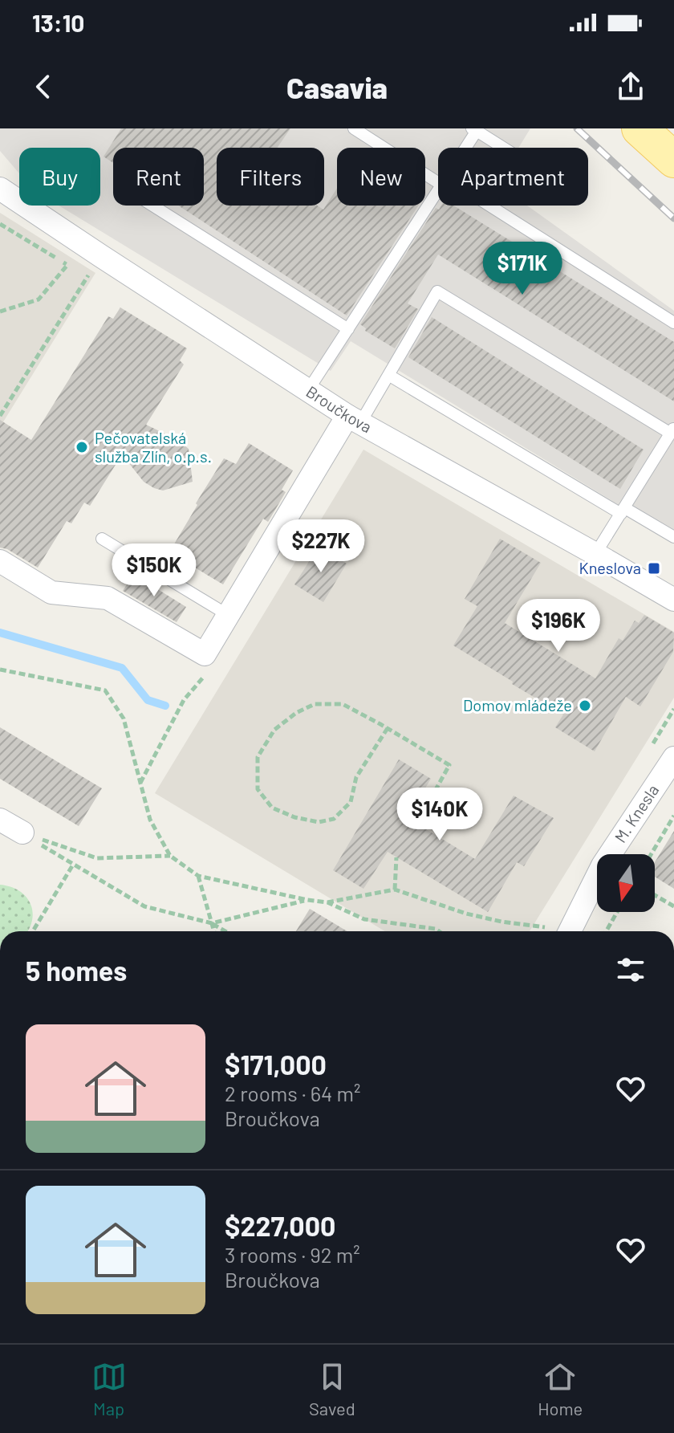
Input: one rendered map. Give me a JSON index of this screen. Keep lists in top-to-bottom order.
{
  "streets": {
    "street": ["Broučkova", "M. Knesla"]
  },
  "places": {
    "other": ["Pečovatelská služba Zlín, o.p.s.", "Domov mládeže"],
    "transit": ["Kneslova"]
  },
  "north": "bottom",
  "page": {
    "status": "13:10",
    "header": "Casavia",
    "chip": [
      "Buy",
      "Rent",
      "Filters",
      "New",
      "Apartment"
    ],
    "price": [
      "$171K",
      "$227K",
      "$150K",
      "$196K",
      "$140K"
    ],
    "heading": "5 homes",
    "list": [
      {
        "name": "$171,000",
        "note": "2 rooms · 64 m² · Broučkova"
      },
      {
        "name": "$227,000",
        "note": "3 rooms · 92 m² · Broučkova"
      }
    ],
    "tabs": ["Map", "Saved", "Home"]
  }
}
